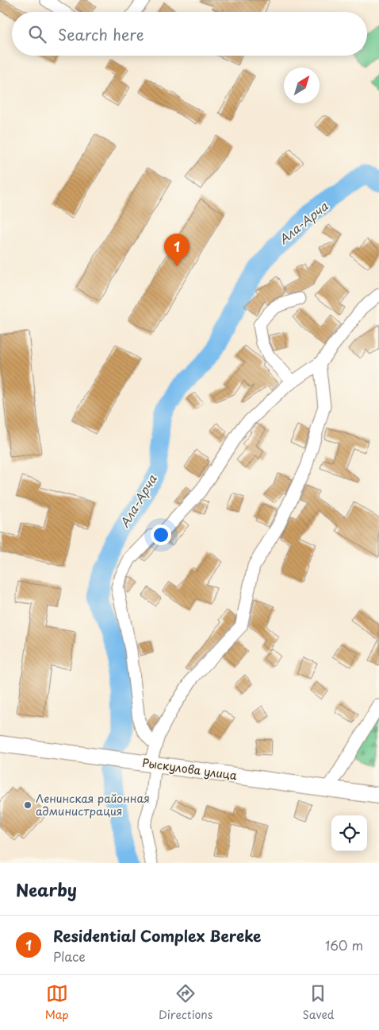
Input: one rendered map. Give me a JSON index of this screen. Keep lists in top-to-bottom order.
{
  "streets": {
    "main road": ["Рыскулова улица"]
  },
  "water": ["Ала-Арча"],
  "places": ["Ленинская районная администрация"],
  "north": "top right",
  "page": {
    "search": "Search here",
    "pins": "1",
    "heading": "Nearby",
    "list": [
      {
        "mark": "1",
        "name": "Residential Complex Bereke",
        "note": "Place",
        "value": "160 m"
      }
    ],
    "nav": ["Map", "Directions", "Saved"]
  }
}
